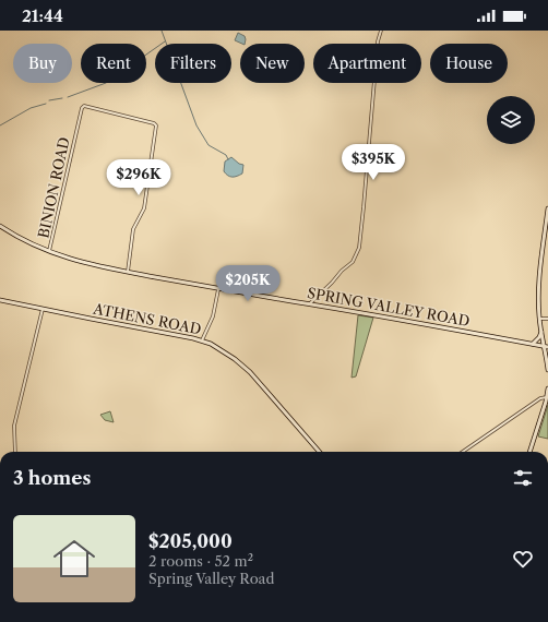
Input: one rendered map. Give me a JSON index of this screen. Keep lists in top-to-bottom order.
{
  "streets": {
    "street": ["BINION ROAD", "SPRING VALLEY ROAD", "ATHENS ROAD"]
  },
  "crossings": [
    ["BINION ROAD", "SPRING VALLEY ROAD"]
  ],
  "page": {
    "status": "21:44",
    "chip": [
      "Buy",
      "Rent",
      "Filters",
      "New",
      "Apartment",
      "House"
    ],
    "price": ["$395K", "$296K", "$205K"],
    "heading": "3 homes",
    "list": [
      {
        "name": "$205,000",
        "note": "2 rooms · 52 m² · Spring Valley Road"
      }
    ]
  }
}
